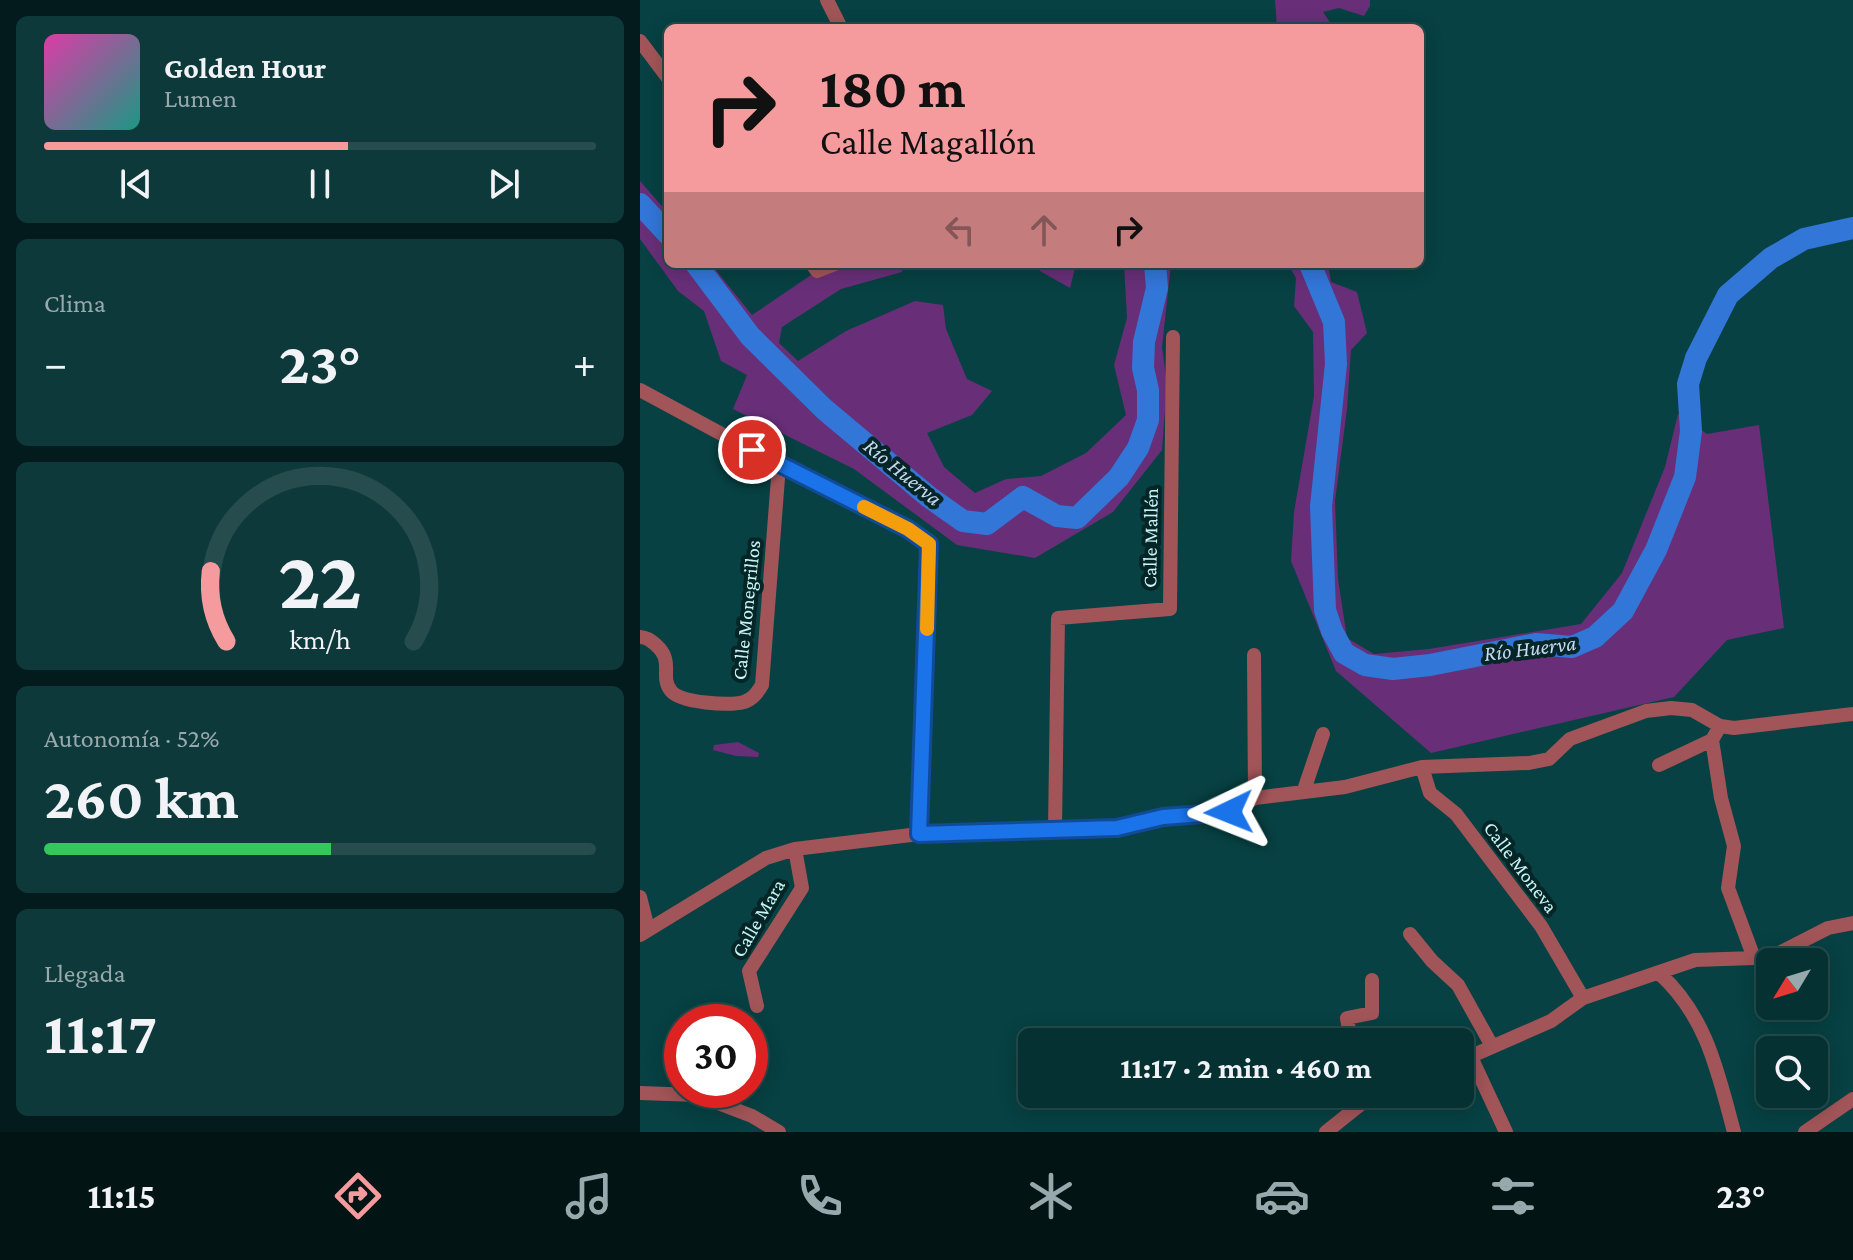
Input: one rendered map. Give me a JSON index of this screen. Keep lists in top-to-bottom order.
{
  "streets": {
    "street": [
      "Calle Mallén",
      "Calle Monegrillos",
      "Calle Moneva",
      "Calle Mara"
    ]
  },
  "water": ["Río Huerva"],
  "north": "bottom left",
  "page": {
    "turn": ["180 m", "Calle Magallón"],
    "song": ["Golden Hour", "Lumen"],
    "tile": [
      "Clima",
      ["Autonomía · 52%", "260 km"],
      ["Llegada", "11:17"]
    ],
    "heat": ["−", "23°", "+"],
    "limit": "30",
    "trip": "11:17 · 2 min · 460 m",
    "tabs": ["11:15", "23°"],
    "gauge": ["22", "km/h"]
  }
}
